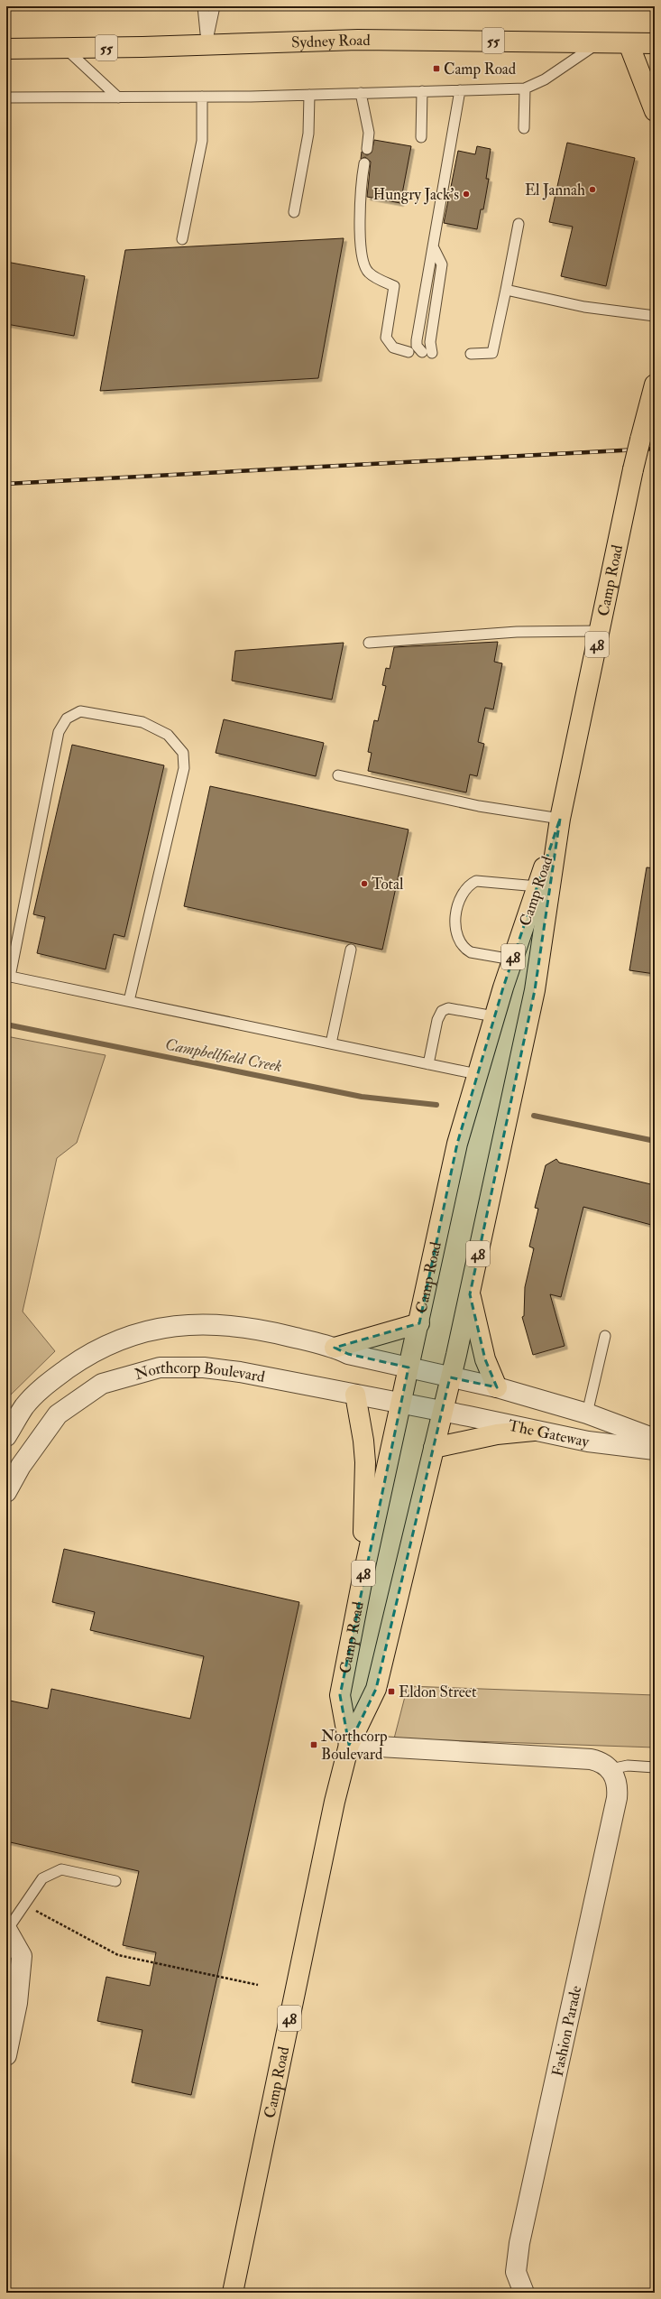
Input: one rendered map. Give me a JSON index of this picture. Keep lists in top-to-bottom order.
{
  "streets": {
    "main road": [
      "Sydney Road",
      "55",
      "Camp Road",
      "48"
    ],
    "street": ["Northcorp Boulevard", "The Gateway", "Fashion Parade"]
  },
  "crossings": [
    ["Camp Road", "Northcorp Boulevard"],
    ["Camp Road", "The Gateway"],
    ["Northcorp Boulevard", "The Gateway"]
  ],
  "water": ["Campbellfield Creek"],
  "places": {
    "transit": ["Camp Road", "Eldon Street", "Northcorp Boulevard"],
    "other": ["El Jannah", "Hungry Jack's", "Total"]
  }
}
